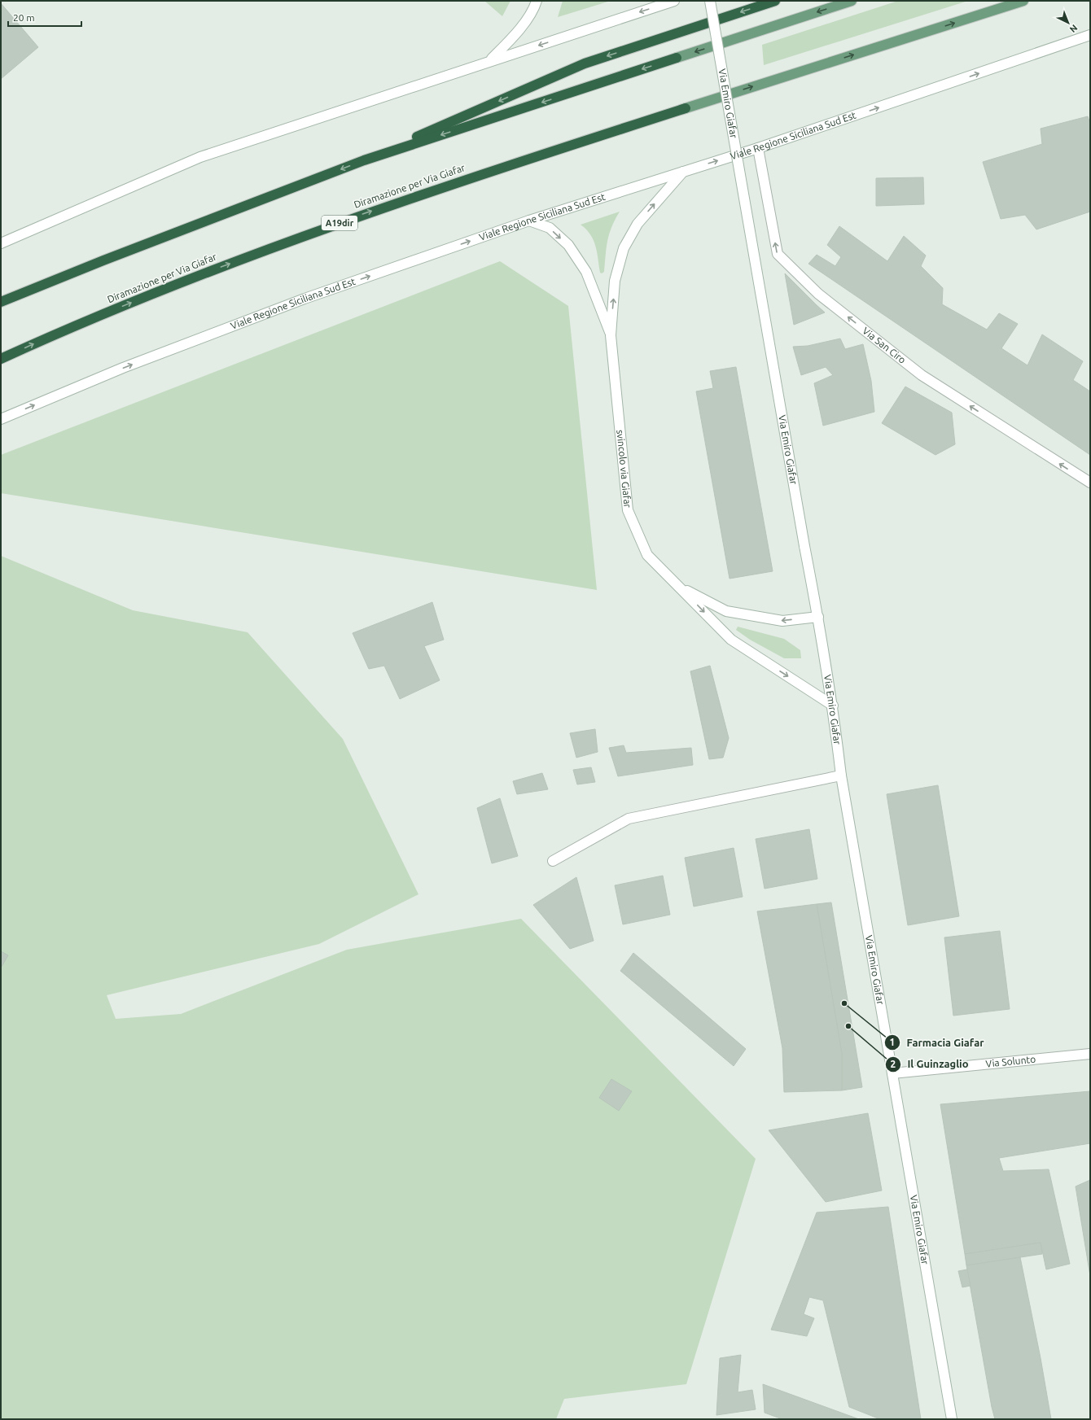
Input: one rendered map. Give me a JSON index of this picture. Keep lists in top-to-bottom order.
{
  "streets": {
    "highway": ["Diramazione per Via Giafar", "A19dir"],
    "street": [
      "Via Emiro Giafar",
      "Viale Regione Siciliana Sud Est",
      "Via San Ciro",
      "svincolo via Giafar",
      "Via Solunto"
    ]
  },
  "crossings": [
    ["Via Emiro Giafar", "svincolo via Giafar"],
    ["Via Emiro Giafar", "Via Solunto"],
    ["Viale Regione Siciliana Sud Est", "Via San Ciro"],
    ["Viale Regione Siciliana Sud Est", "svincolo via Giafar"]
  ],
  "one_way": ["Viale Regione Siciliana Sud Est", "Via San Ciro"],
  "places": ["Farmacia Giafar", "Il Guinzaglio"],
  "scale_bar": "20 m",
  "north": "bottom right"
}
